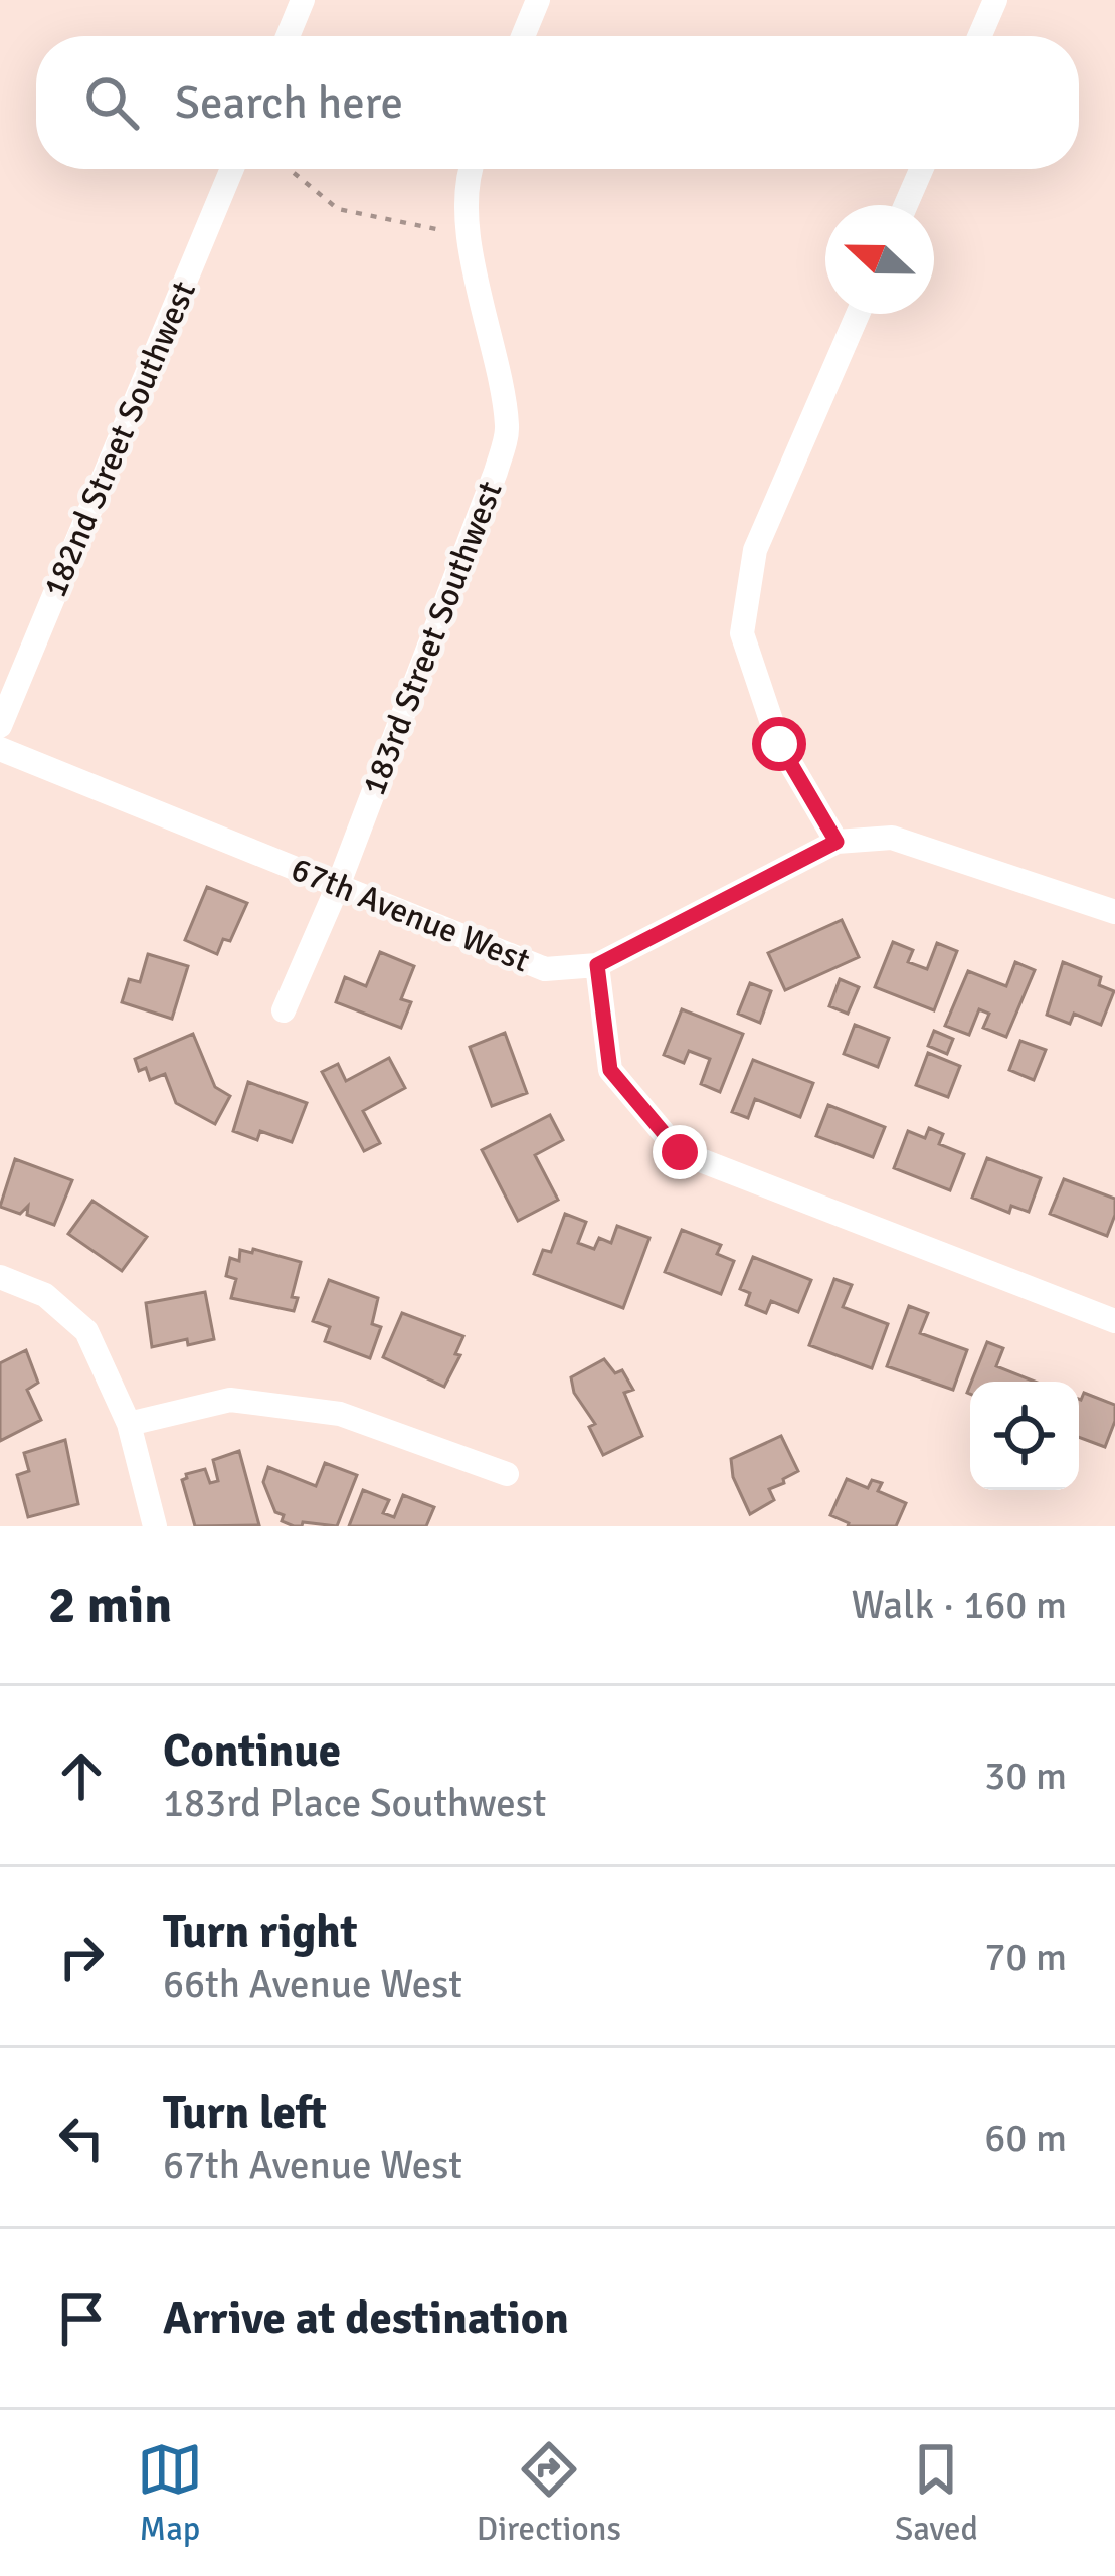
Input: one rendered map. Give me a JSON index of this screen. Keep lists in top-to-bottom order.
{
  "streets": {
    "street": ["182nd Street Southwest", "183rd Street Southwest", "67th Avenue West"]
  },
  "crossings": [
    ["183rd Street Southwest", "67th Avenue West"]
  ],
  "north": "left",
  "page": {
    "search": "Search here",
    "heading": ["2 min", "Walk · 160 m"],
    "list": [
      ["Continue", "183rd Place Southwest", "30 m"],
      ["Turn right", "66th Avenue West", "70 m"],
      ["Turn left", "67th Avenue West", "60 m"],
      "Arrive at destination"
    ],
    "nav": ["Map", "Directions", "Saved"]
  }
}
